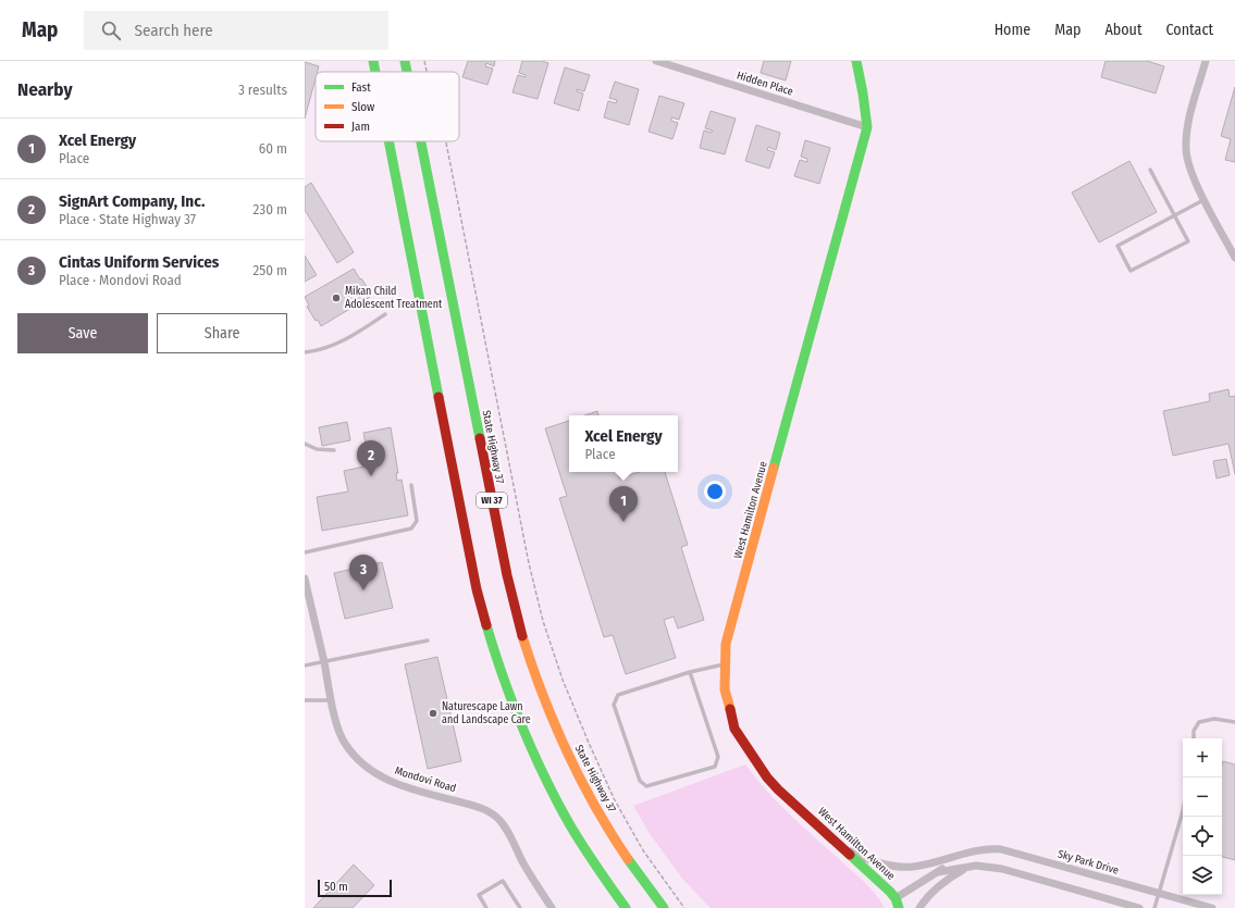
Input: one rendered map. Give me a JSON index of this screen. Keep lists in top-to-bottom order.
{
  "streets": {
    "main road": ["State Highway 37", "WI 37", "West Hamilton Avenue"],
    "street": ["Hidden Place", "Mondovi Road", "Sky Park Drive"]
  },
  "crossings": [
    ["Hidden Place", "West Hamilton Avenue"],
    ["West Hamilton Avenue", "Sky Park Drive"]
  ],
  "places": ["Mikan Child Adolescent Treatment", "Naturescape Lawn and Landscape Care"],
  "legend": ["Fast", "Slow", "Jam"],
  "scale_bar": "50 m",
  "page": {
    "header": "Map",
    "search": "Search here",
    "nav": [
      "Home",
      "Map",
      "About",
      "Contact"
    ],
    "heading": ["Nearby", "3 results"],
    "list": [
      {
        "mark": "1",
        "name": "Xcel Energy",
        "note": "Place",
        "value": "60 m"
      },
      {
        "mark": "2",
        "name": "SignArt Company, Inc.",
        "note": "Place · State Highway 37",
        "value": "230 m"
      },
      {
        "mark": "3",
        "name": "Cintas Uniform Services",
        "note": "Place · Mondovi Road",
        "value": "250 m"
      }
    ],
    "buttons": ["Save", "Share"],
    "popup": ["Xcel Energy", "Place"],
    "pins": ["2", "1", "3"],
    "map_buttons": ["+", "−"],
    "scale": "50 m"
  }
}
